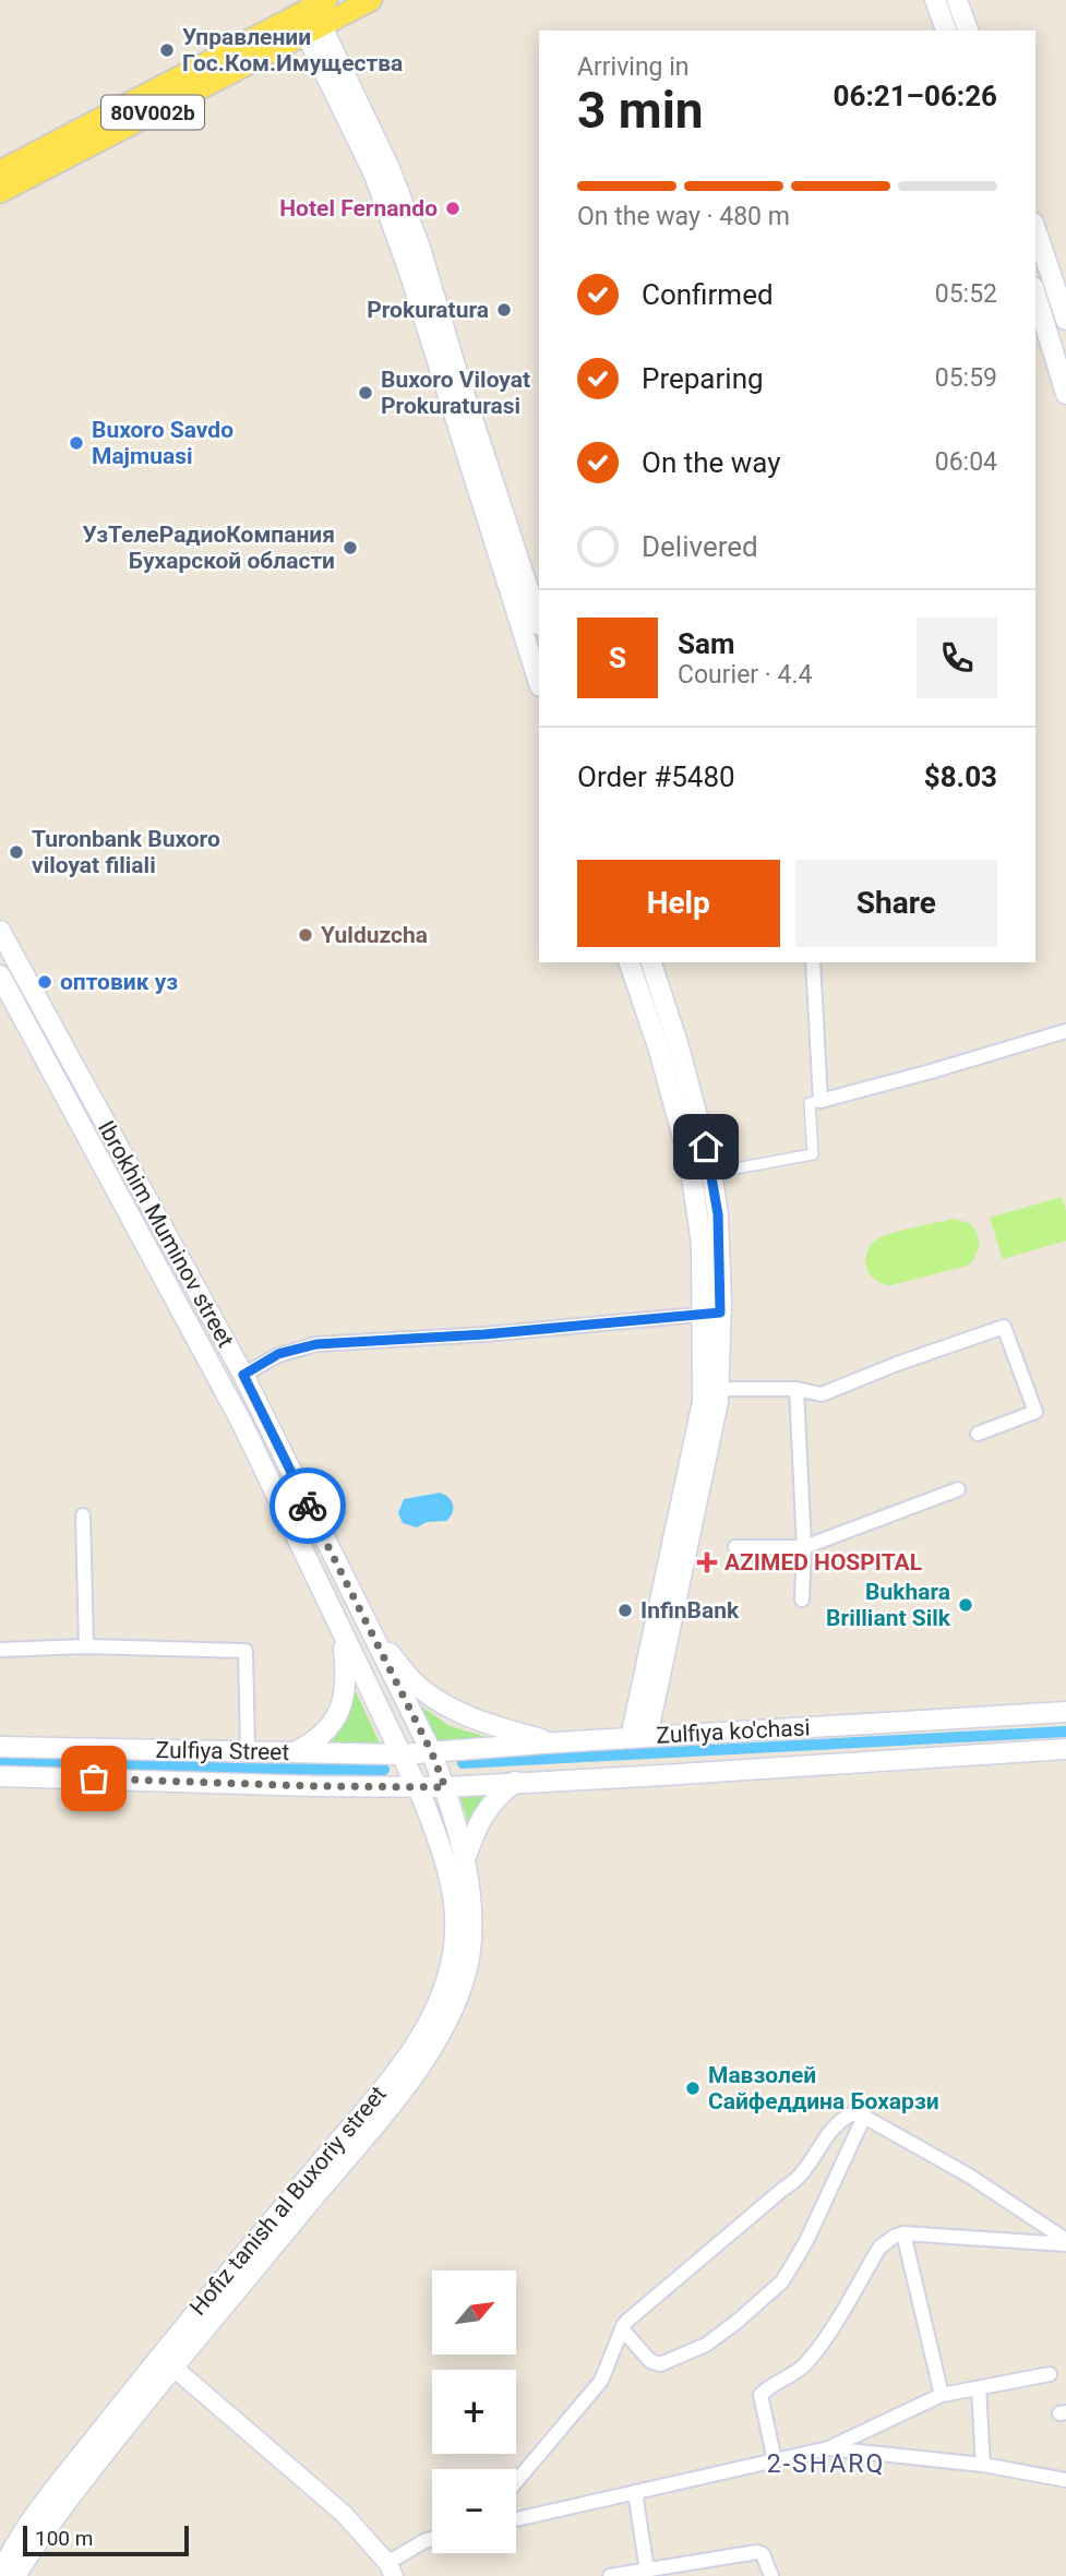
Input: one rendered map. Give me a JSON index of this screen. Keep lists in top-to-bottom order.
{
  "streets": {
    "main road": [
      "80V002b",
      "Ibrokhim Muminov street",
      "Zulfiya ko'chasi",
      "Zulfiya Street",
      "Hofiz tanish al Buxoriy street"
    ]
  },
  "crossings": [
    ["Ibrokhim Muminov street", "Zulfiya ko'chasi"],
    ["Ibrokhim Muminov street", "Zulfiya Street"],
    ["Ibrokhim Muminov street", "Hofiz tanish al Buxoriy street"],
    ["Zulfiya ko'chasi", "Zulfiya Street"],
    ["Zulfiya ko'chasi", "Hofiz tanish al Buxoriy street"],
    ["Zulfiya Street", "Hofiz tanish al Buxoriy street"]
  ],
  "districts": ["2-SHARQ"],
  "places": {
    "other": [
      "Управлении Гос.Ком.Имущества",
      "Hotel Fernando",
      "Prokuratura",
      "Buxoro Viloyat Prokuraturasi",
      "Buxoro Savdo Majmuasi",
      "УзТелеРадиоКомпания Бухарской области",
      "Turonbank Buxoro viloyat filiali",
      "Yulduzcha",
      "оптовик уз",
      "Bukhara Brilliant Silk",
      "InfinBank",
      "Мавзолей Сайфеддина Бохарзи"
    ],
    "health": ["AZIMED HOSPITAL"]
  },
  "scale_bar": "100 m",
  "north": "top right",
  "page": {
    "heading": ["3 min", "Arriving in", "06:21–06:26"],
    "panel": [
      "Sam",
      "Courier · 4.4",
      "Order #5480",
      "$8.03"
    ],
    "bar": "On the way · 480 m",
    "list": [
      ["Confirmed", "05:52"],
      ["Preparing", "05:59"],
      ["On the way", "06:04"],
      "Delivered"
    ],
    "round": "S",
    "buttons": ["Help", "Share"],
    "map_buttons": ["+", "−"],
    "scale": "100 m"
  }
}
